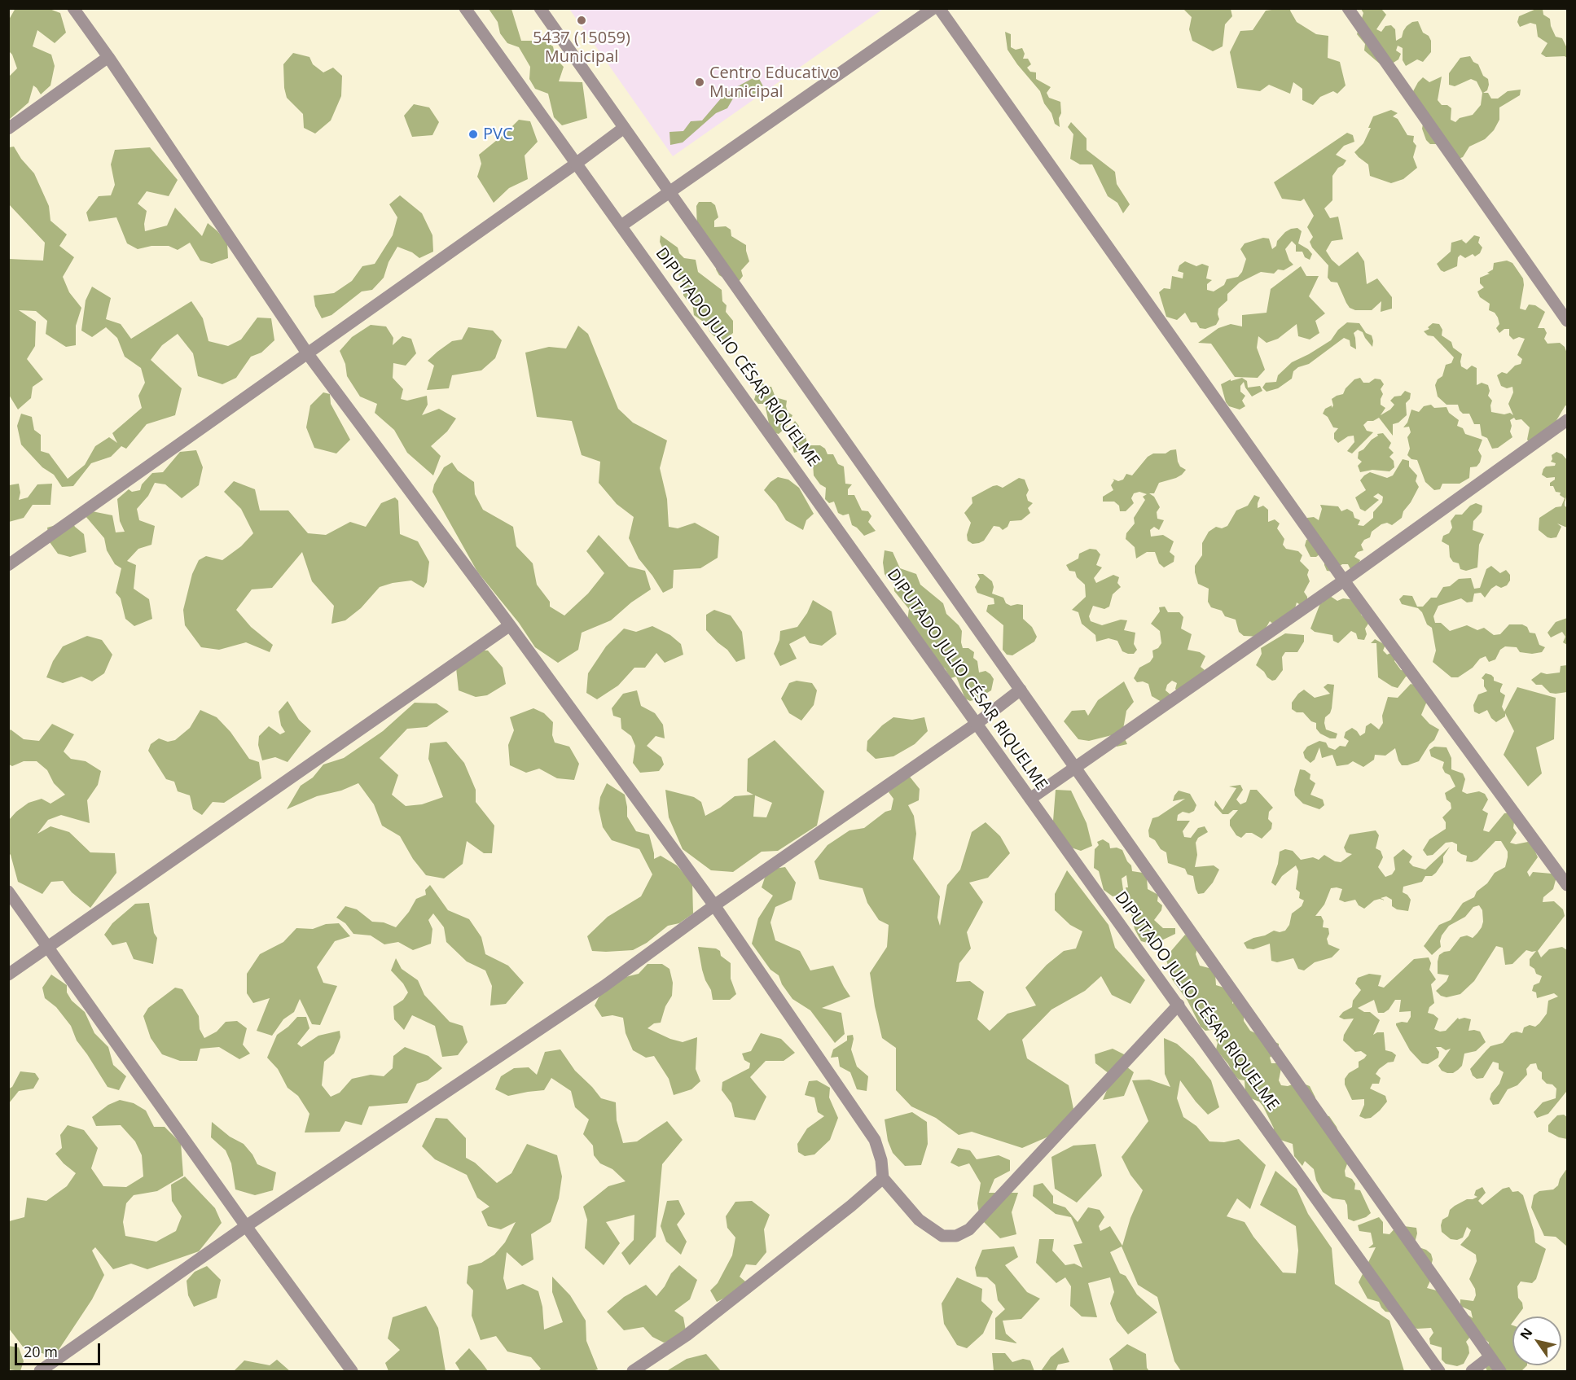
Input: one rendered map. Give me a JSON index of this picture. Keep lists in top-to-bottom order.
{
  "streets": {
    "street": ["DIPUTADO JULIO CÉSAR RIQUELME"]
  },
  "places": ["5437 (15059) Municipal", "Centro Educativo Municipal", "PVC"],
  "scale_bar": "20 m",
  "north": "top left"
}
